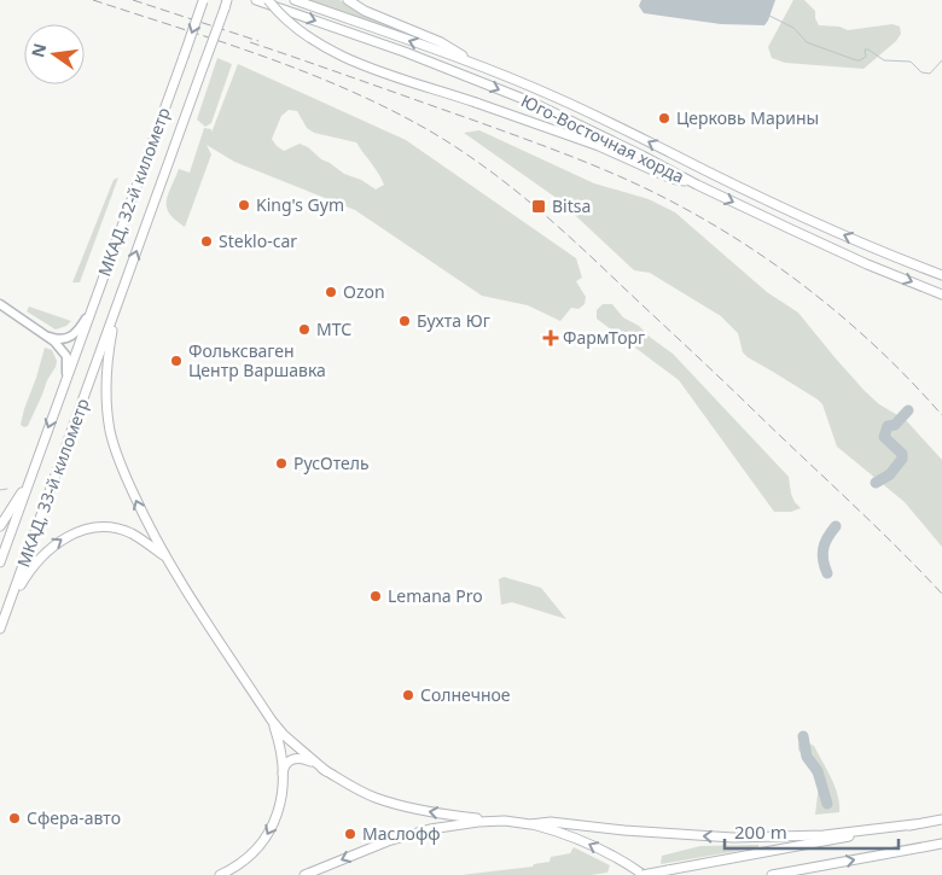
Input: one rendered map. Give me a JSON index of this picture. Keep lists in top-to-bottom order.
{
  "streets": {
    "main road": ["Юго-Восточная хорда", "МКАД, 32-й километр", "МКАД, 33-й километр"]
  },
  "crossings": [
    ["МКАД, 32-й километр", "МКАД, 33-й километр"]
  ],
  "places": {
    "other": [
      "Церковь Марины",
      "King's Gym",
      "Steklo-car",
      "Ozon",
      "Бухта Юг",
      "МТС",
      "Фольксваген Центр Варшавка",
      "РусОтель",
      "Lemana Pro",
      "Солнечное",
      "Сфера-авто",
      "Маслофф"
    ],
    "transit": ["Bitsa"],
    "health": ["ФармТорг"]
  },
  "scale_bar": "200 m",
  "north": "left"
}
